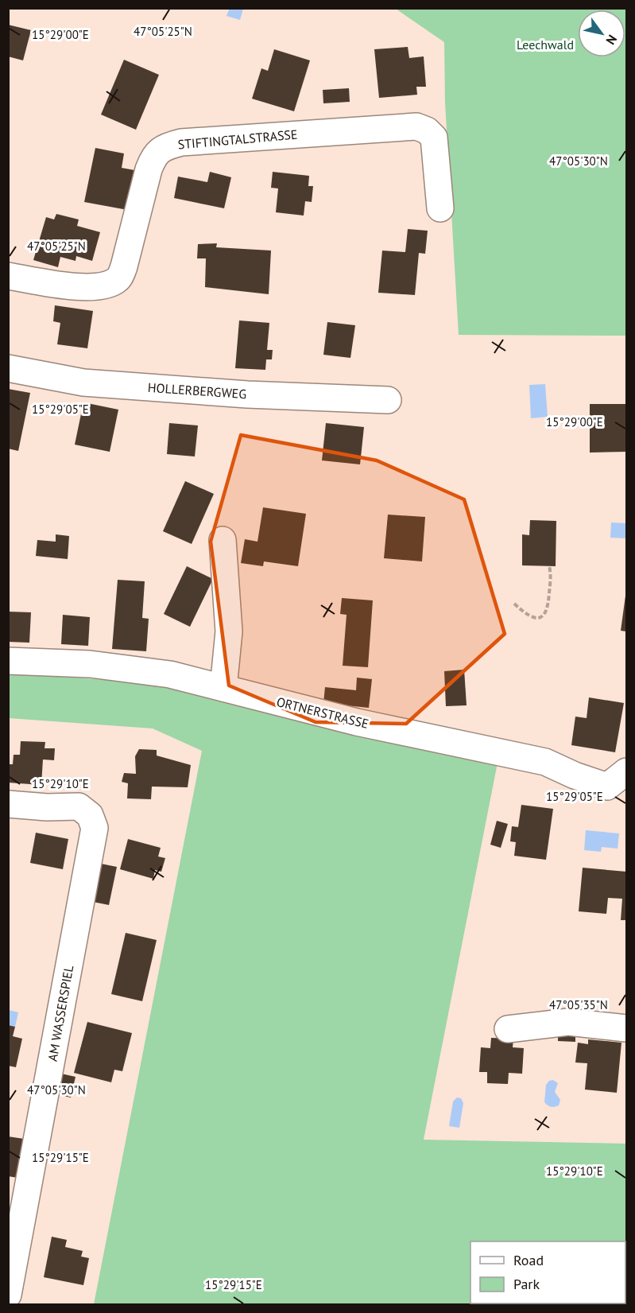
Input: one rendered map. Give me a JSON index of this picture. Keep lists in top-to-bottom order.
{
  "streets": {
    "street": [
      "STIFTINGTALSTRASSE",
      "HOLLERBERGWEG",
      "ORTNERSTRASSE",
      "AM WASSERSPIEL"
    ]
  },
  "parks": ["Leechwald"],
  "legend": ["Road", "Park"],
  "north": "bottom right",
  "coordinates": [
    "47°05'25\"N",
    "15°29'00\"E",
    "47°05'30\"N",
    "15°29'05\"E",
    "15°29'10\"E",
    "47°05'35\"N",
    "15°29'15\"E"
  ]
}
